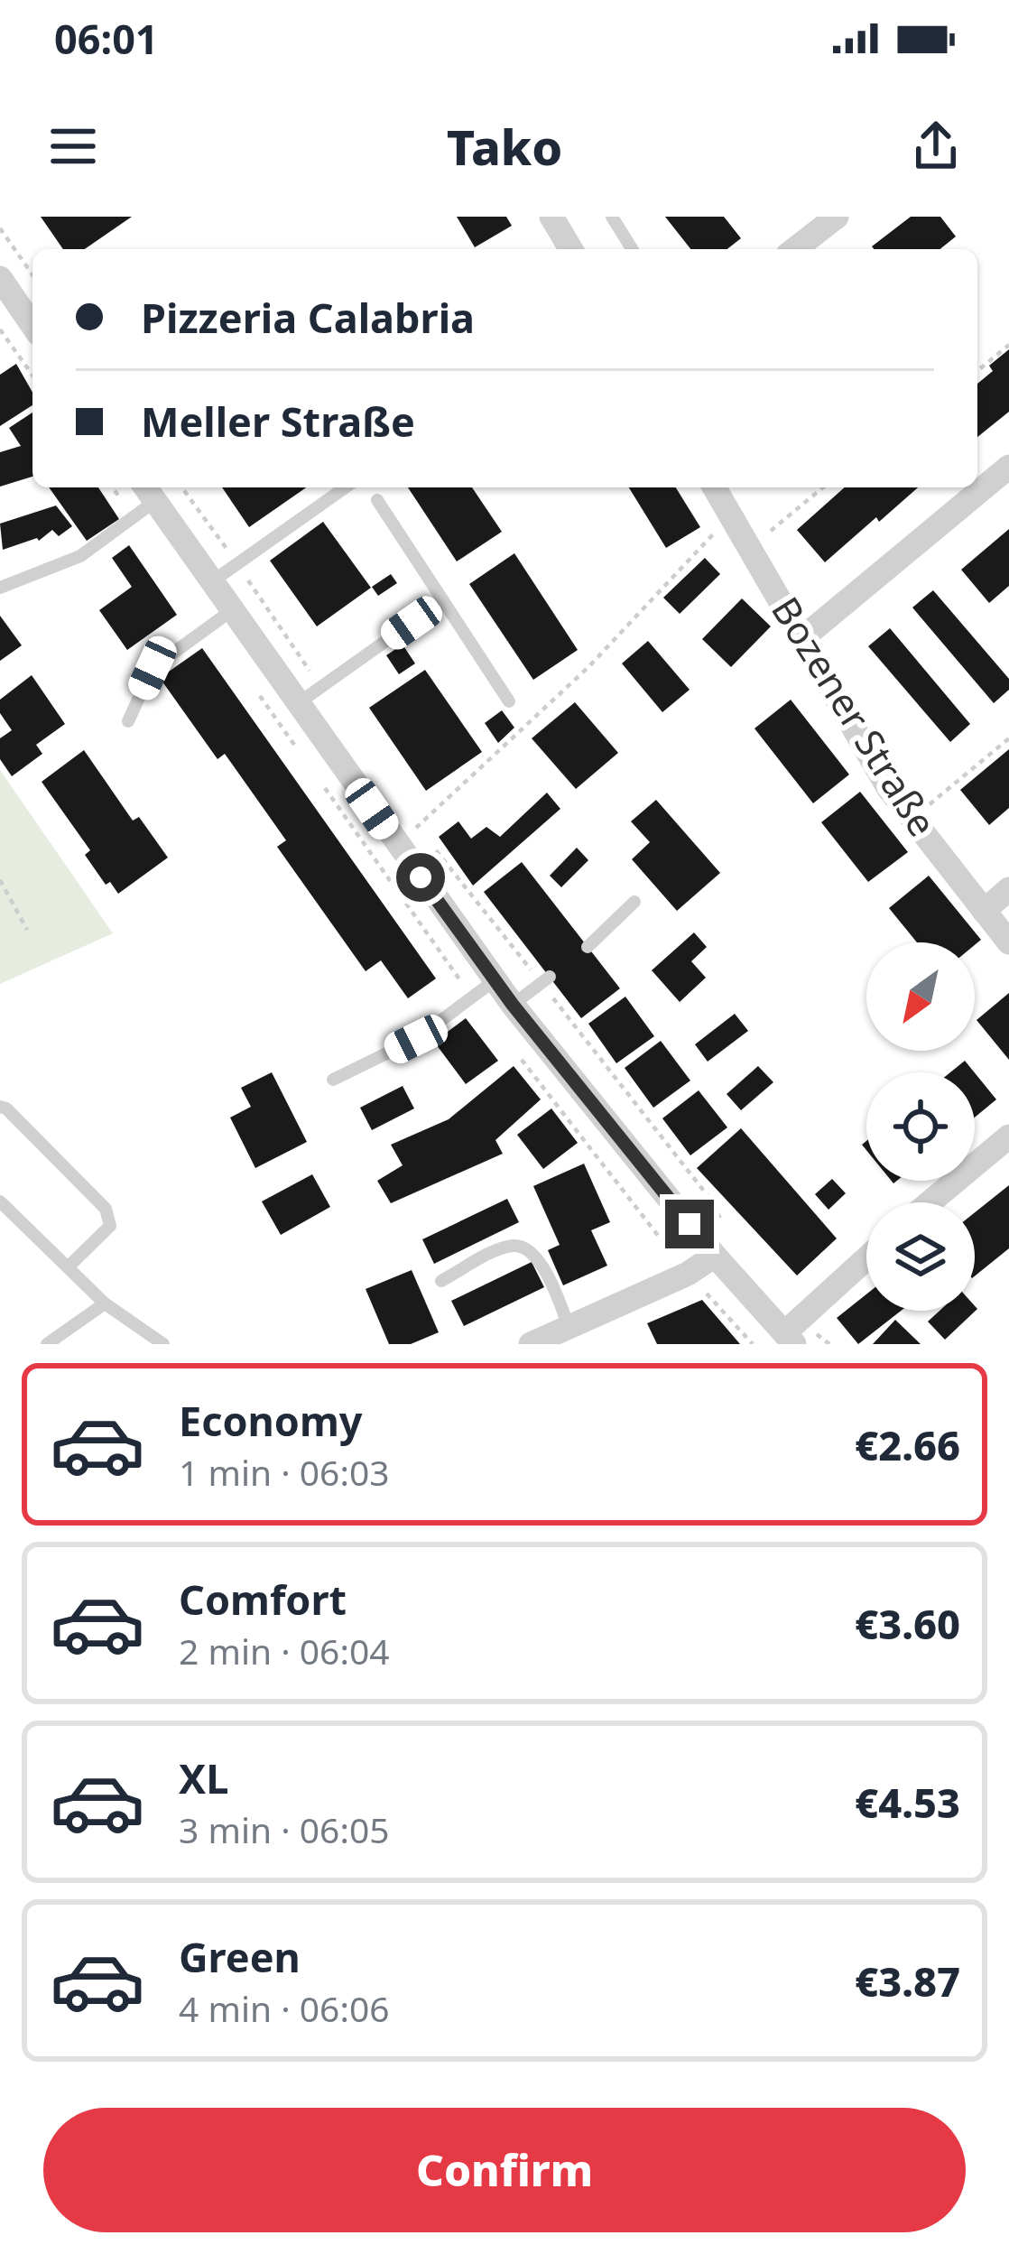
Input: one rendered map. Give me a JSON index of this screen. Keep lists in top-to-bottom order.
{
  "streets": {
    "street": ["Bozener Straße"]
  },
  "north": "bottom left",
  "page": {
    "status": "06:01",
    "header": "Tako",
    "banner": ["Pizzeria Calabria", "Meller Straße"],
    "list": [
      {
        "name": "Economy",
        "note": "1 min · 06:03",
        "value": "€2.66"
      },
      {
        "name": "Comfort",
        "note": "2 min · 06:04",
        "value": "€3.60"
      },
      {
        "name": "XL",
        "note": "3 min · 06:05",
        "value": "€4.53"
      },
      {
        "name": "Green",
        "note": "4 min · 06:06",
        "value": "€3.87"
      }
    ],
    "buttons": "Confirm"
  }
}
